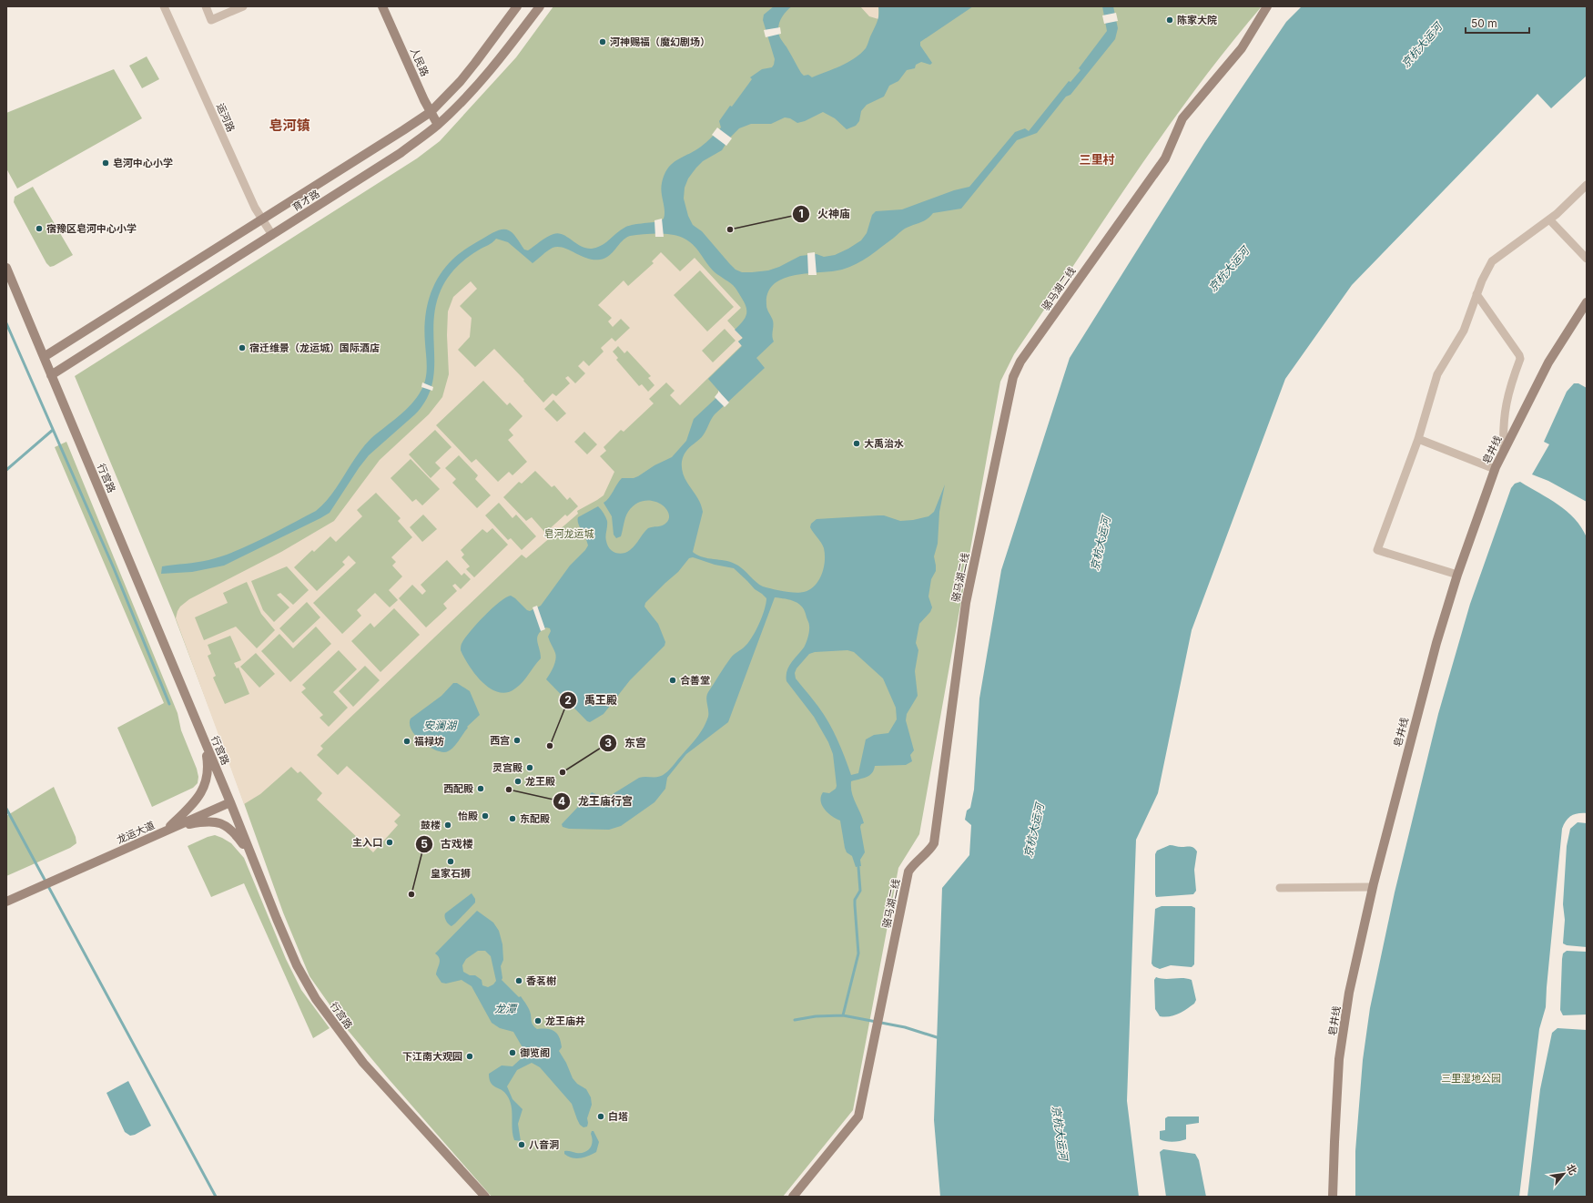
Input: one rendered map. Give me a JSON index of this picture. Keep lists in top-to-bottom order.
{
  "streets": {
    "street": [
      "人民路",
      "运河路",
      "育才路",
      "骆马湖二线",
      "皂井线",
      "行宫路",
      "龙运大道"
    ]
  },
  "crossings": [
    ["人民路", "育才路"],
    ["运河路", "育才路"],
    ["育才路", "行宫路"],
    ["行宫路", "龙运大道"]
  ],
  "districts": ["皂河镇", "三里村"],
  "water": ["京杭大运河", "安澜湖", "龙潭"],
  "parks": ["皂河龙运城", "三里湿地公园"],
  "places": [
    "陈家大院",
    "河神赐福（魔幻剧场）",
    "皂河中心小学",
    "宿豫区皂河中心小学",
    "火神庙",
    "宿迁维景（龙运城）国际酒店",
    "大禹治水",
    "合善堂",
    "西宫",
    "福禄坊",
    "禹王殿",
    "灵宫殿",
    "东宫",
    "龙王殿",
    "西配殿",
    "龙王庙行宫",
    "怡殿",
    "东配殿",
    "鼓楼",
    "主入口",
    "皇家石狮",
    "古戏楼",
    "香茗榭",
    "龙王庙井",
    "御览阁",
    "下江南大观园",
    "白塔",
    "八音洞"
  ],
  "scale_bar": "50 m",
  "north": "top right"
}
